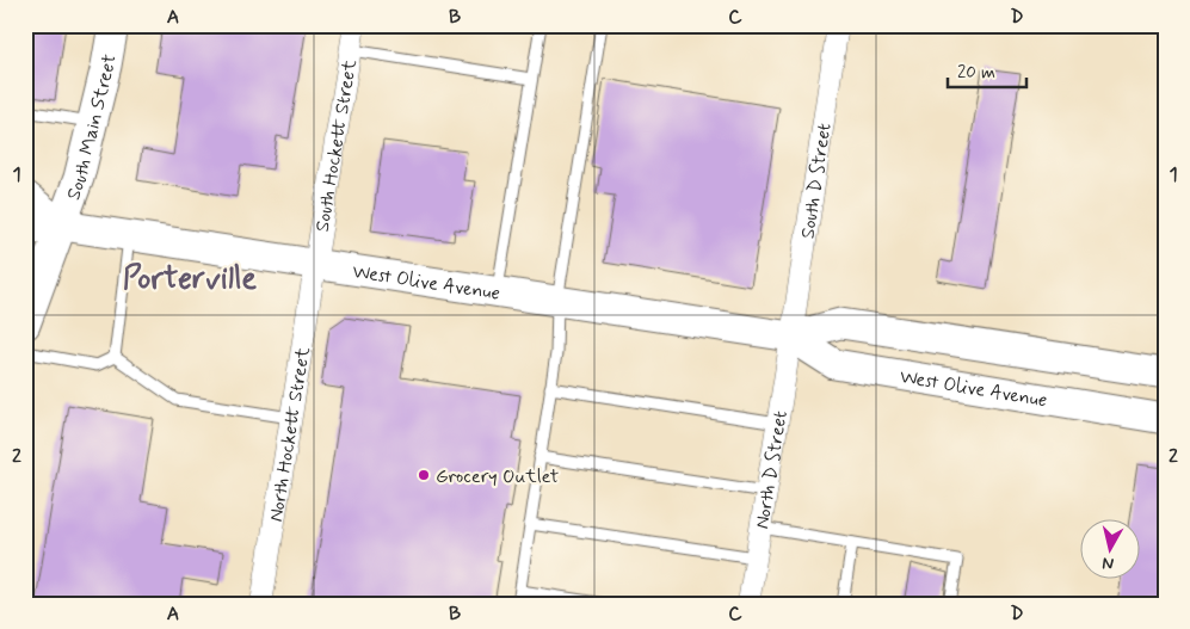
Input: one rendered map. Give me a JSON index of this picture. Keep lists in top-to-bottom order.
{
  "streets": {
    "main road": ["South Main Street", "West Olive Avenue"],
    "street": [
      "South Hockett Street",
      "South D Street",
      "North Hockett Street",
      "North D Street"
    ]
  },
  "crossings": [
    ["South Main Street", "West Olive Avenue"],
    ["South Hockett Street", "West Olive Avenue"],
    ["South Hockett Street", "North Hockett Street"],
    ["South D Street", "West Olive Avenue"],
    ["South D Street", "North D Street"],
    ["West Olive Avenue", "North Hockett Street"],
    ["West Olive Avenue", "North D Street"]
  ],
  "districts": ["Porterville"],
  "places": ["Grocery Outlet"],
  "scale_bar": "20 m",
  "north": "bottom",
  "grid": {
    "columns": [
      "A",
      "B",
      "C",
      "D"
    ],
    "rows": ["1", "2"]
  }
}
